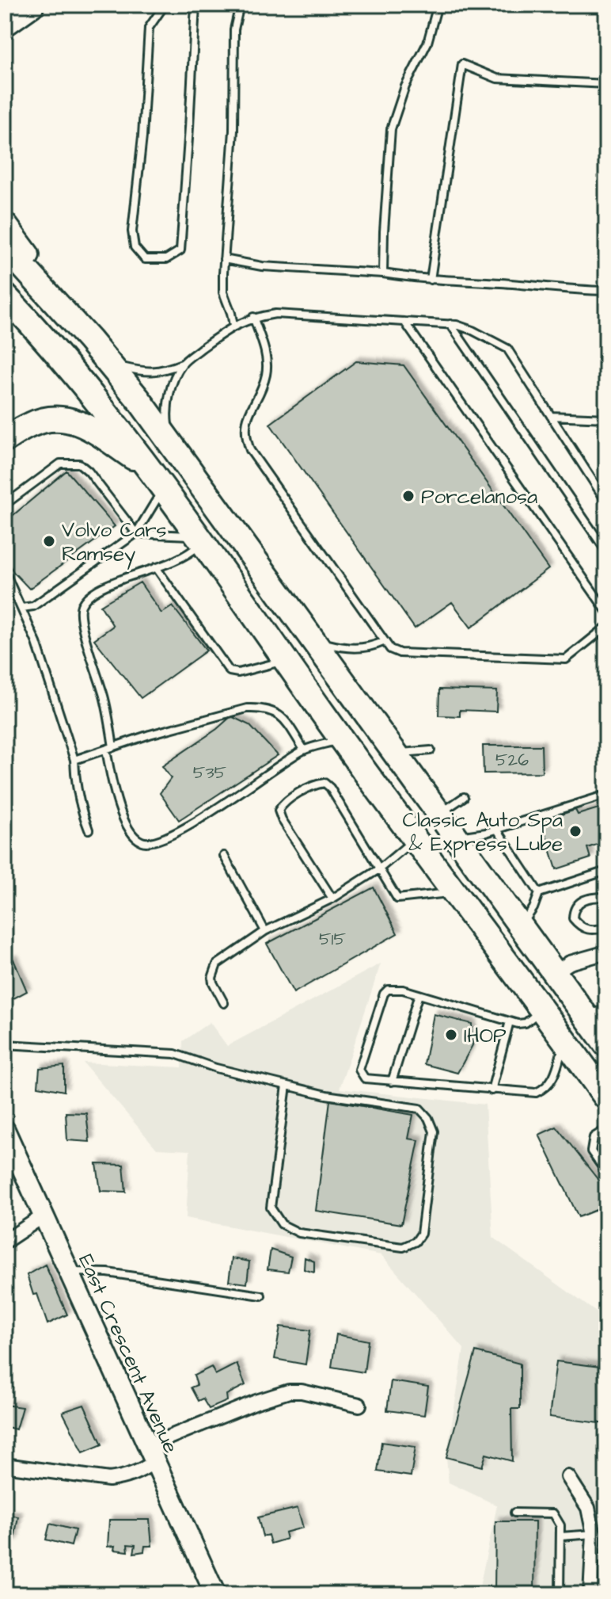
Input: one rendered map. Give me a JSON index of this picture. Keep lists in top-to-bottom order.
{
  "streets": {
    "street": ["East Crescent Avenue"]
  },
  "places": [
    "Porcelanosa",
    "Volvo Cars Ramsey",
    "Classic Auto Spa & Express Lube",
    "IHOP"
  ],
  "house_numbers": ["526", "535", "515"]
}
